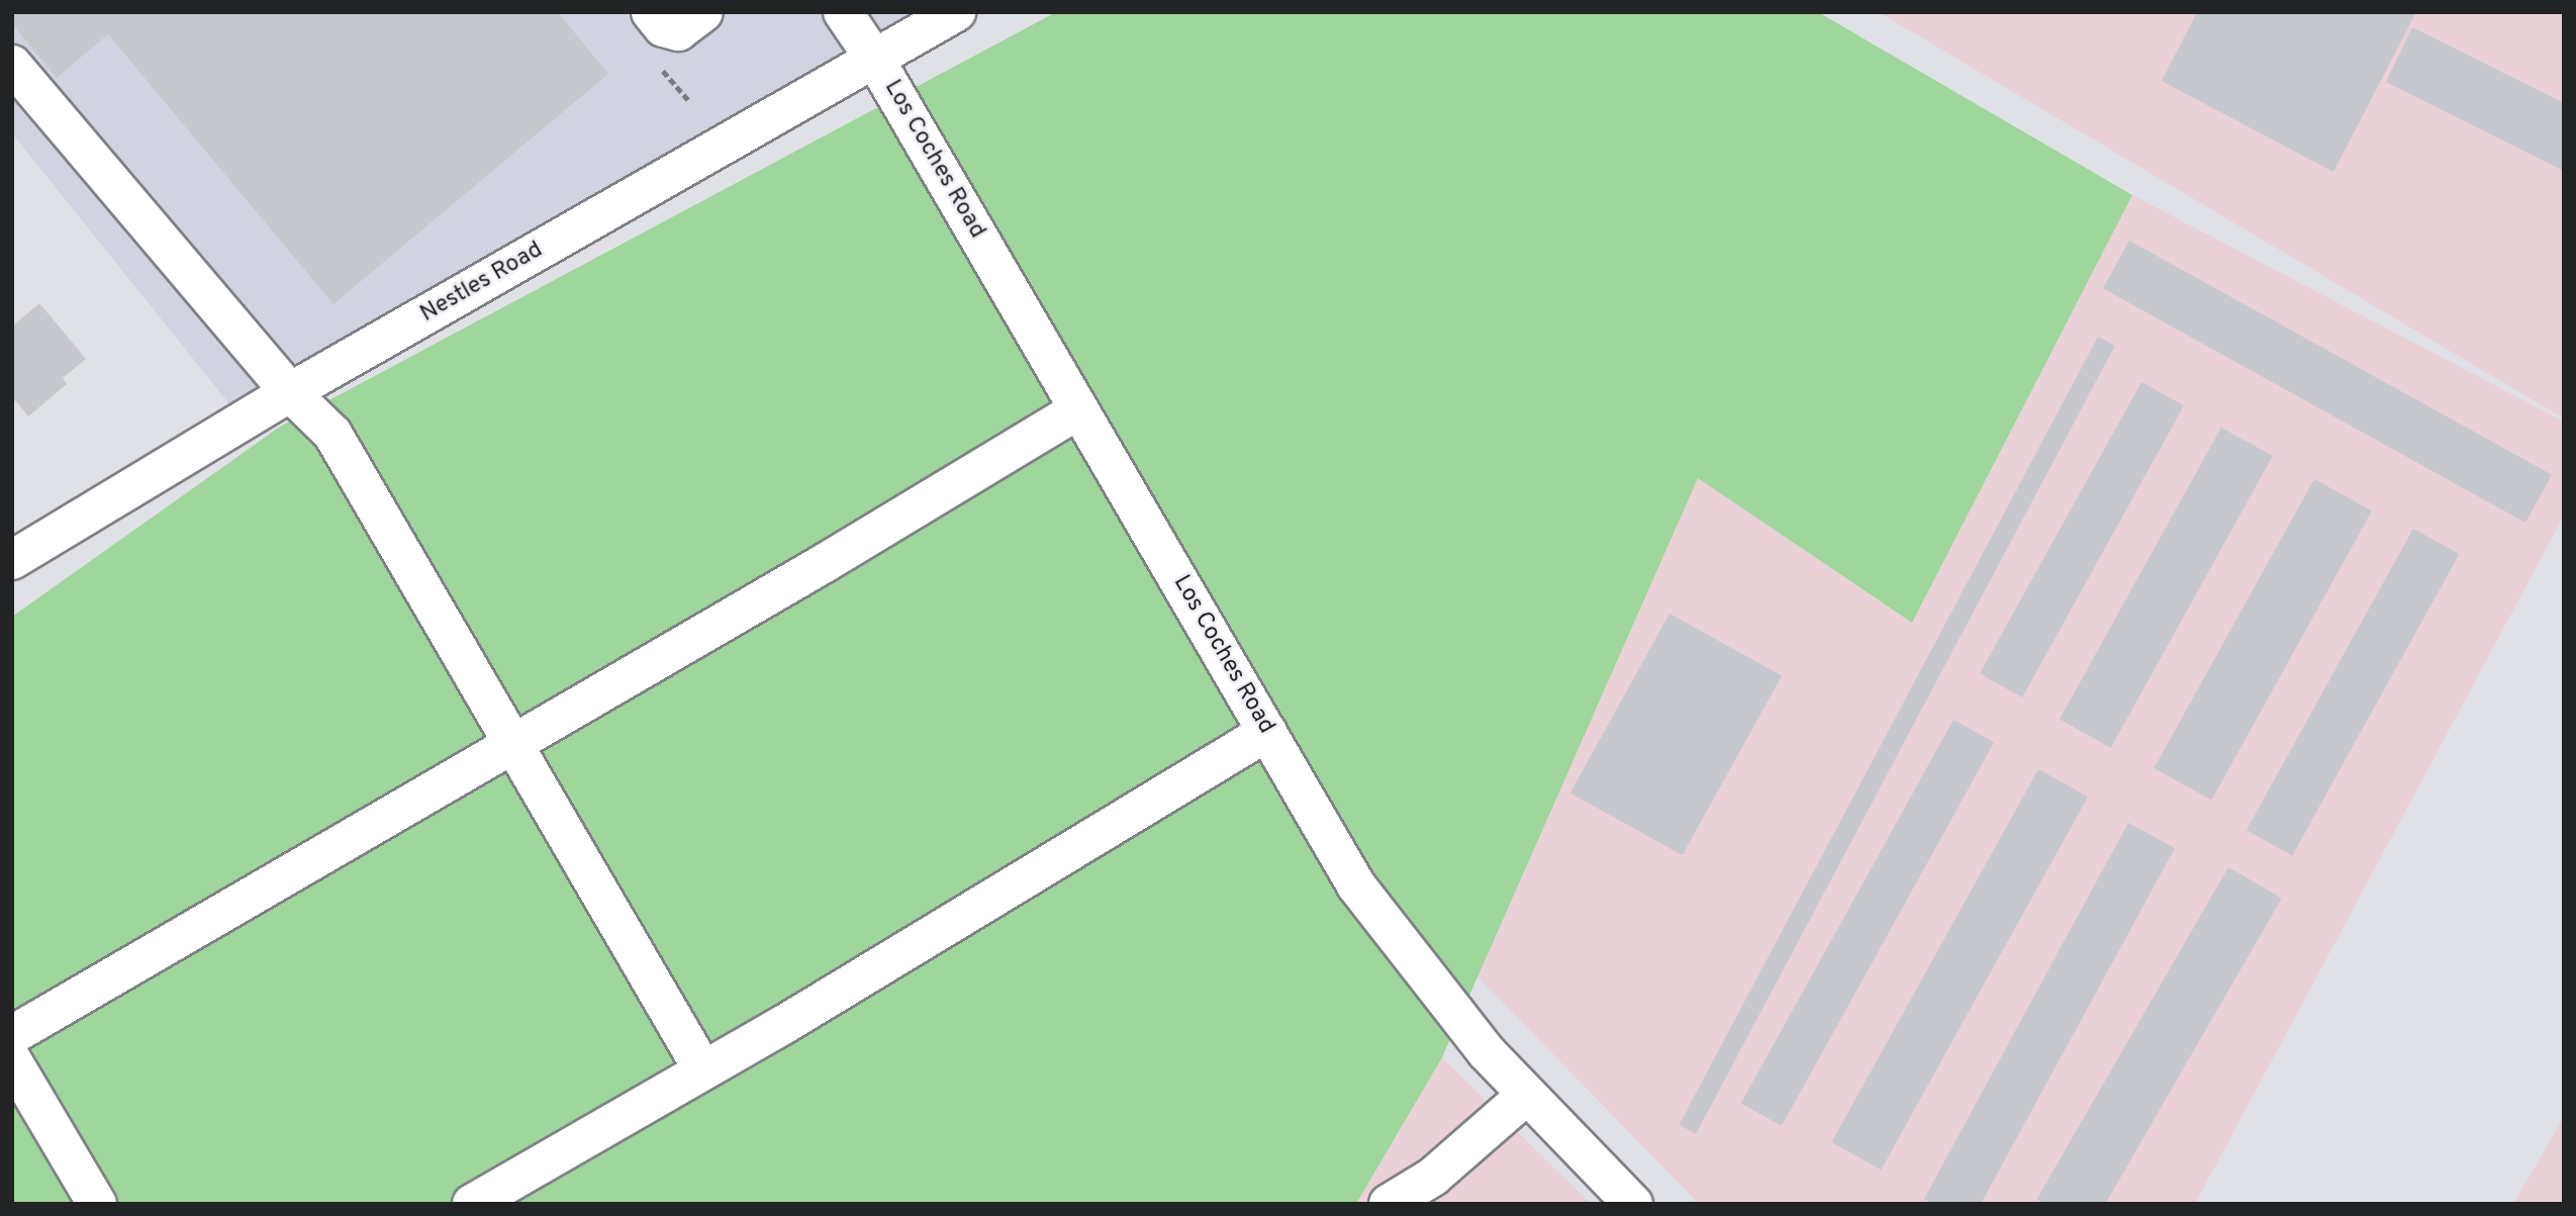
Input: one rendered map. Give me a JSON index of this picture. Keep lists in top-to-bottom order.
{
  "streets": {
    "street": ["Los Coches Road", "Nestles Road"]
  },
  "crossings": [
    ["Los Coches Road", "Nestles Road"]
  ]
}
